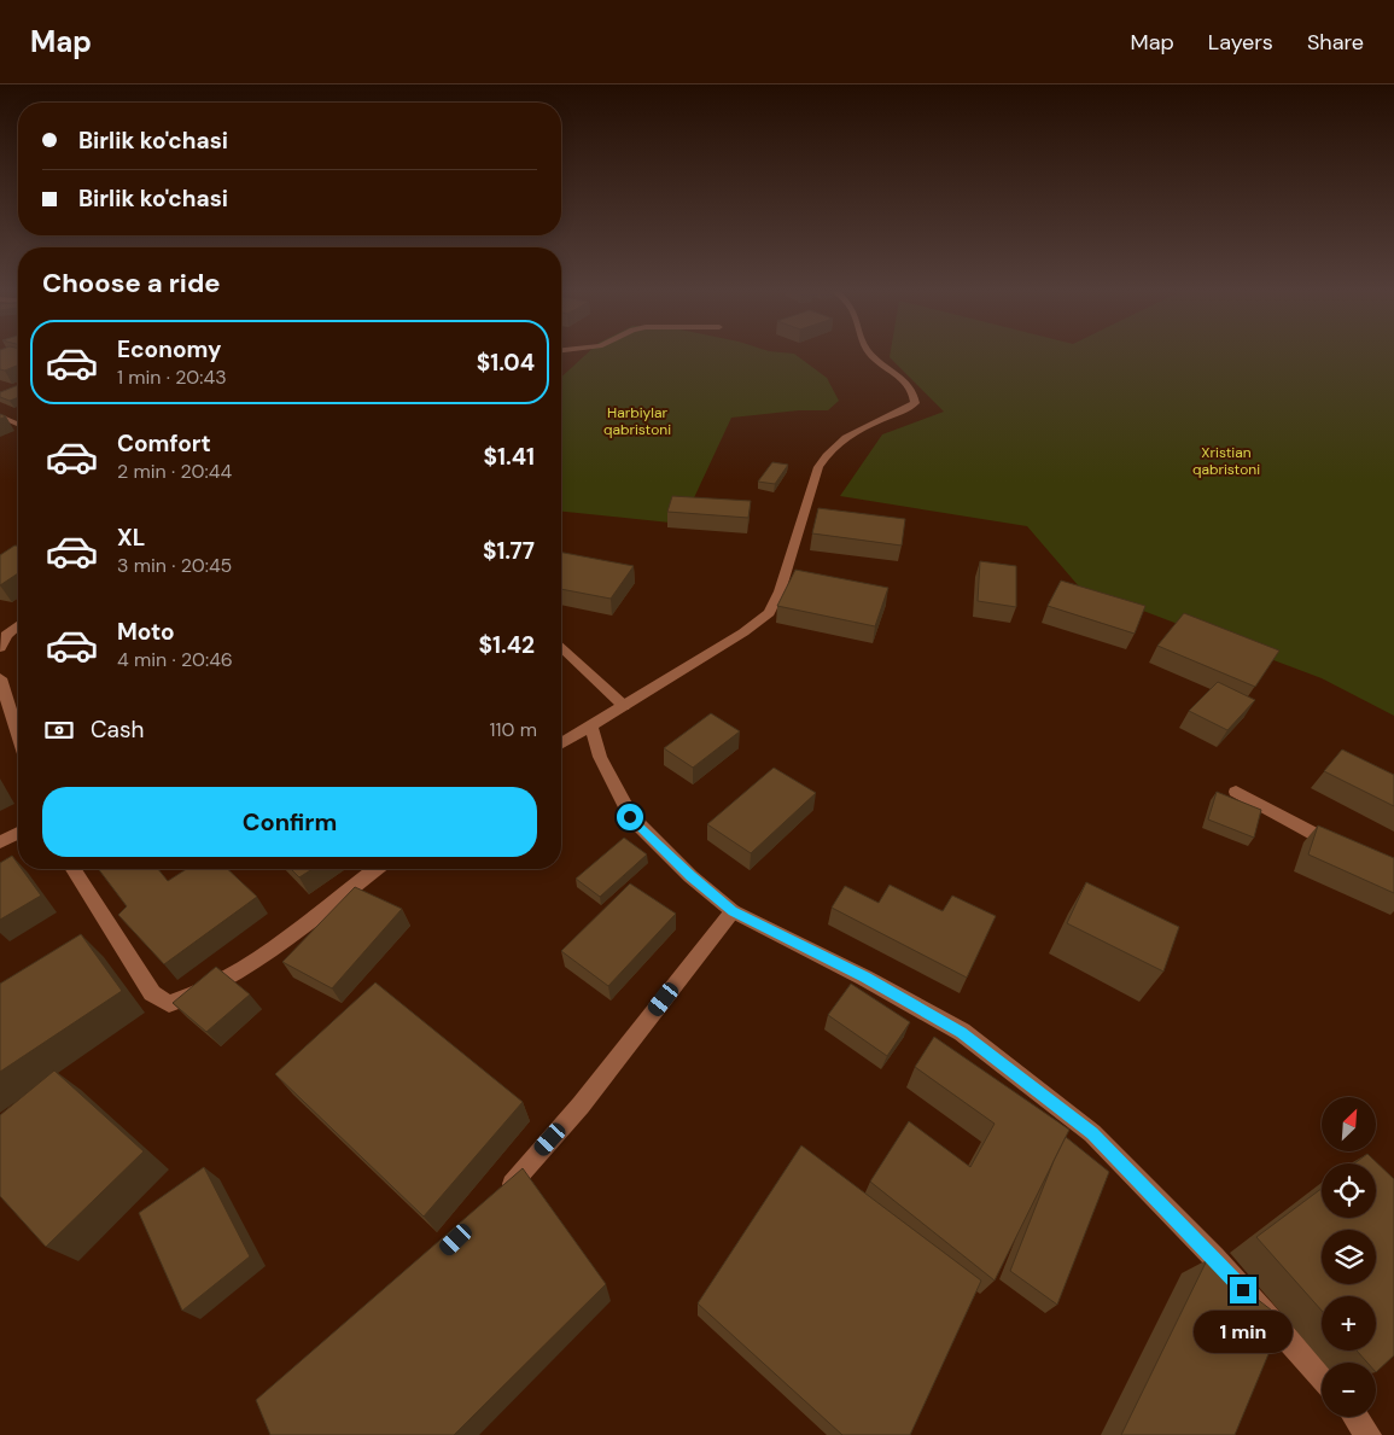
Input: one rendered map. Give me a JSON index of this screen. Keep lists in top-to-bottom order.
{
  "parks": ["Harbiylar qabristoni", "Xristian qabristoni"],
  "north": "top right",
  "page": {
    "header": "Map",
    "nav": ["Map", "Layers", "Share"],
    "banner": ["Birlik ko'chasi", "Birlik ko'chasi"],
    "heading": "Choose a ride",
    "list": [
      {
        "name": "Economy",
        "note": "1 min · 20:43",
        "value": "$1.04"
      },
      {
        "name": "Comfort",
        "note": "2 min · 20:44",
        "value": "$1.41"
      },
      {
        "name": "XL",
        "note": "3 min · 20:45",
        "value": "$1.77"
      },
      {
        "name": "Moto",
        "note": "4 min · 20:46",
        "value": "$1.42"
      }
    ],
    "pay": ["Cash", "110 m"],
    "buttons": "Confirm",
    "map_buttons": ["+", "−"],
    "bubble": "1 min"
  }
}
